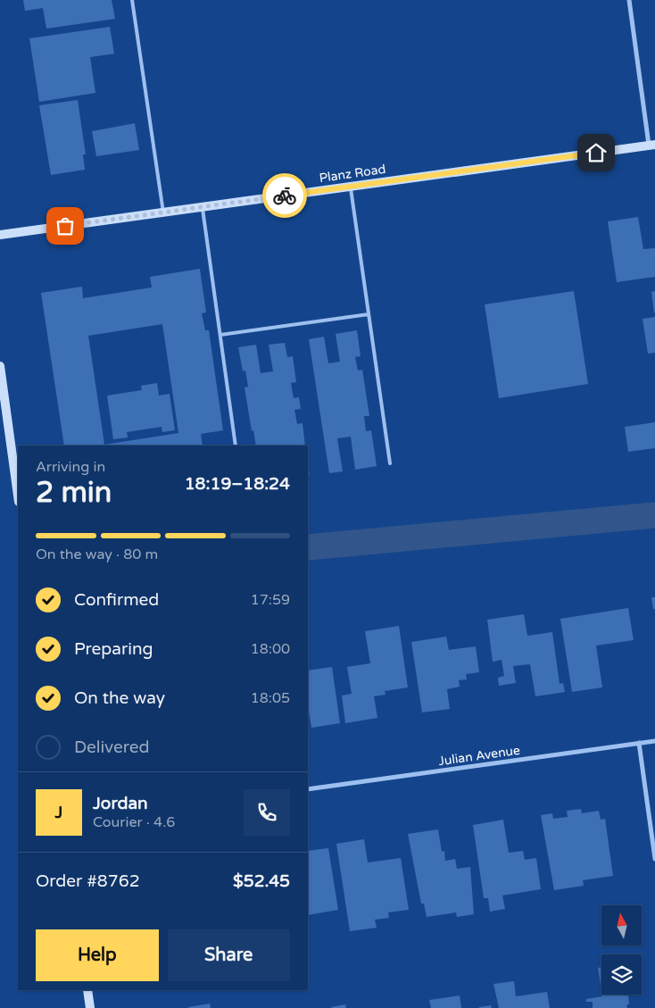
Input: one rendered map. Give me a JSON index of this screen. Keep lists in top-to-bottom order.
{
  "streets": {
    "street": ["Planz Road", "Julian Avenue"]
  },
  "north": "top",
  "page": {
    "heading": ["2 min", "Arriving in", "18:19–18:24"],
    "panel": [
      "Jordan",
      "Courier · 4.6",
      "Order #8762",
      "$52.45"
    ],
    "bar": "On the way · 80 m",
    "list": [
      ["Confirmed", "17:59"],
      ["Preparing", "18:00"],
      ["On the way", "18:05"],
      "Delivered"
    ],
    "round": "J",
    "buttons": ["Help", "Share"]
  }
}
